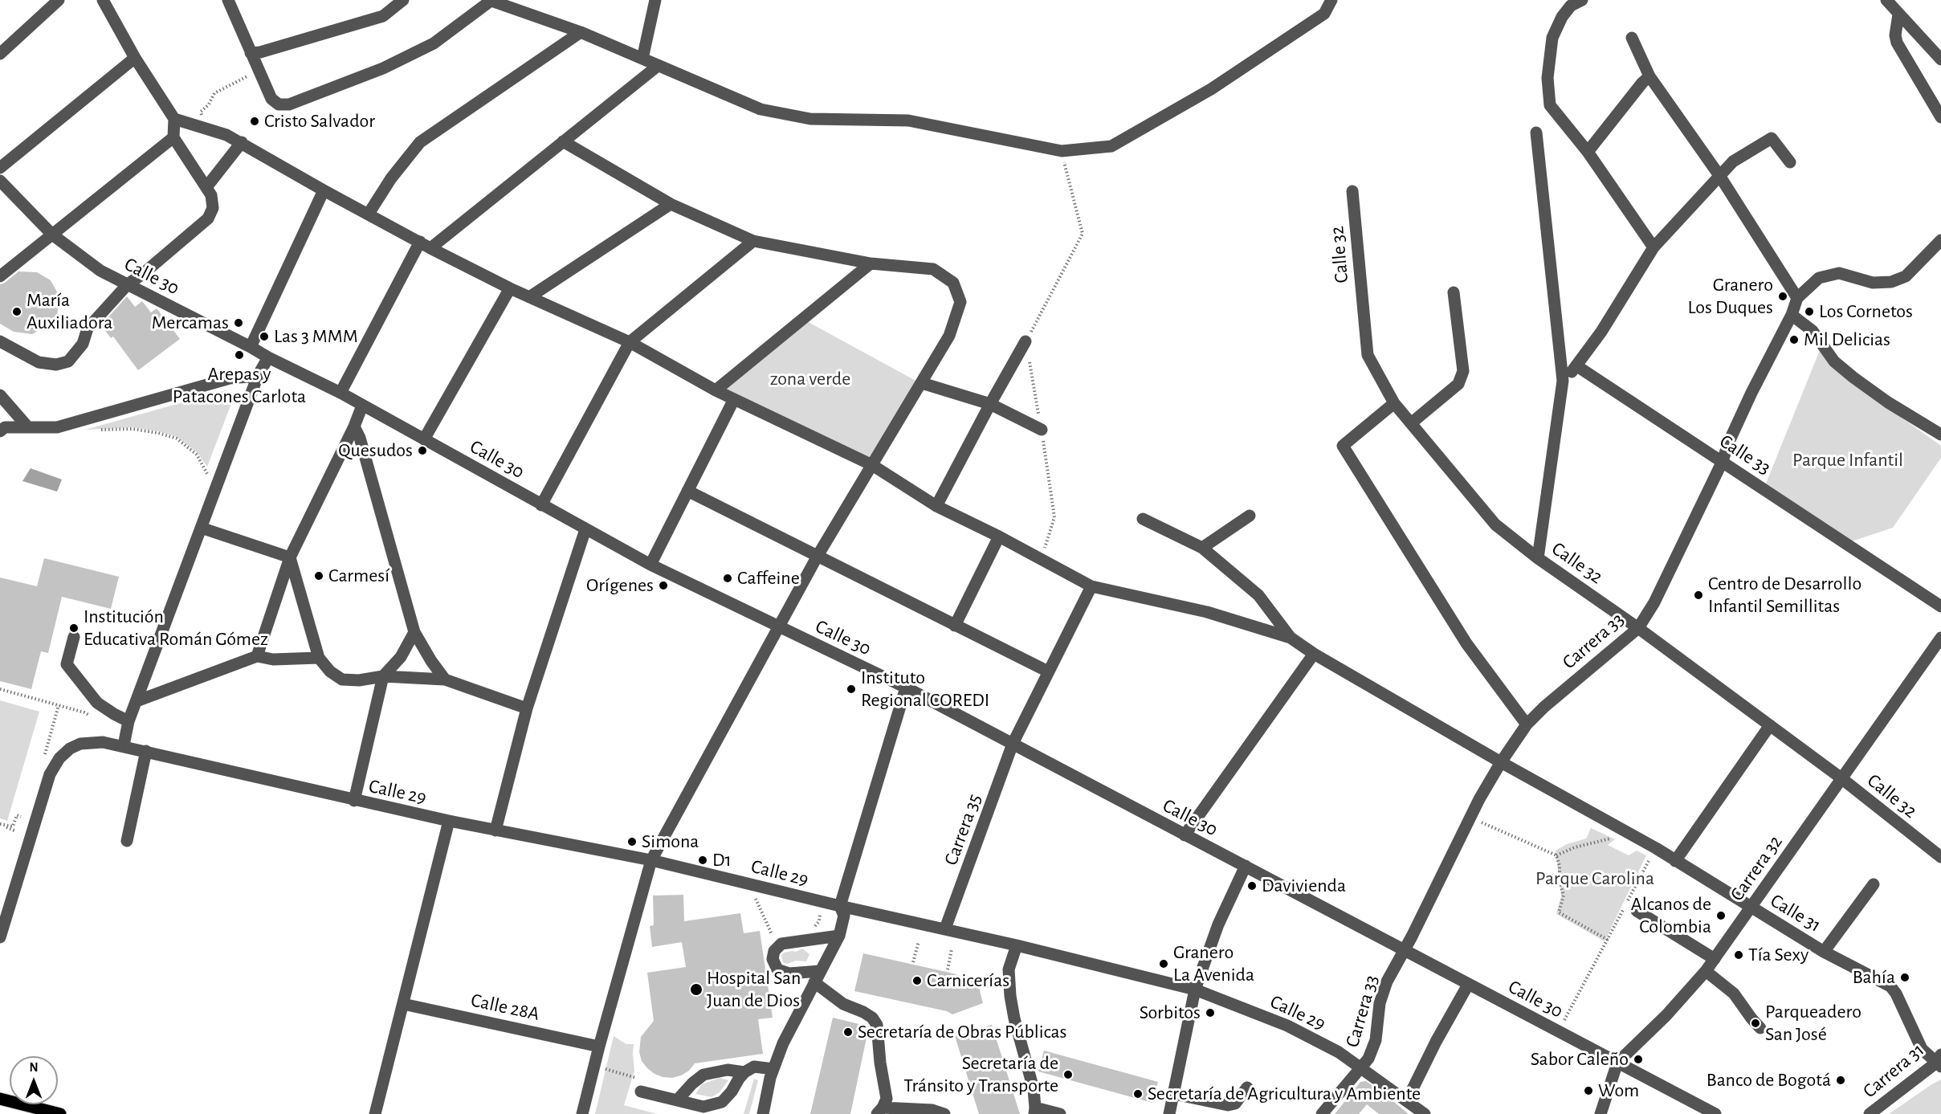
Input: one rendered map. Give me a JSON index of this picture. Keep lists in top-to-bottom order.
{
  "streets": {
    "street": [
      "Calle 32",
      "Calle 30",
      "Calle 33",
      "Carrera 33",
      "Calle 29",
      "Carrera 35",
      "Carrera 32",
      "Calle 31",
      "Calle 28A",
      "Carrera 31"
    ]
  },
  "crossings": [
    ["Calle 32", "Carrera 33"],
    ["Calle 32", "Carrera 32"],
    ["Calle 30", "Carrera 33"],
    ["Calle 30", "Carrera 35"],
    ["Calle 30", "Carrera 32"],
    ["Calle 33", "Carrera 33"],
    ["Carrera 33", "Calle 29"],
    ["Carrera 33", "Calle 31"],
    ["Calle 29", "Carrera 35"],
    ["Carrera 32", "Calle 31"],
    ["Calle 31", "Carrera 31"]
  ],
  "parks": ["zona verde", "Parque Infantil", "Parque Carolina"],
  "places": [
    "Cristo Salvador",
    "Granero Los Duques",
    "María Auxiliadora",
    "Los Cornetos",
    "Mercamas",
    "Las 3 MMM",
    "Mil Delicias",
    "Arepas y Patacones Carlota",
    "Quesudos",
    "Carmesí",
    "Caffeine",
    "Orígenes",
    "Centro de Desarrollo Infantil Semillitas",
    "Institución Educativa Román Gómez",
    "Instituto Regional COREDI",
    "Simona",
    "D1",
    "Davivienda",
    "Alcanos de Colombia",
    "Tía Sexy",
    "Granero La Avenida",
    "Bahía",
    "Carnicerías",
    "Hospital San Juan de Dios",
    "Sorbitos",
    "Parqueadero San José",
    "Secretaría de Obras Públicas",
    "Sabor Caleño",
    "Secretaría de Tránsito y Transporte",
    "Banco de Bogotá",
    "Wom",
    "Secretaría de Agricultura y Ambiente"
  ],
  "north": "top"
}
